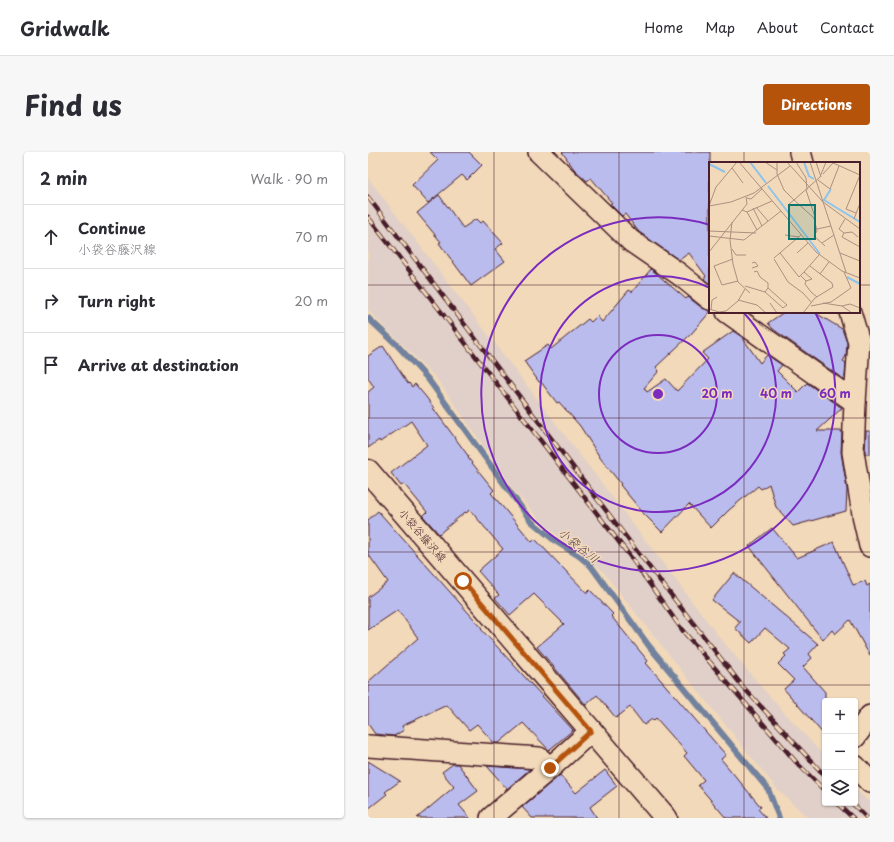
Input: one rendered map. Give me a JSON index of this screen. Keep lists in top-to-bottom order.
{
  "streets": {
    "main road": ["小袋谷藤沢線"]
  },
  "water": ["小袋谷川"],
  "page": {
    "header": "Gridwalk",
    "nav": [
      "Home",
      "Map",
      "About",
      "Contact"
    ],
    "title": "Find us",
    "buttons": "Directions",
    "heading": ["2 min", "Walk · 90 m"],
    "list": [
      ["Continue", "小袋谷藤沢線", "70 m"],
      ["Turn right", "20 m"],
      "Arrive at destination"
    ],
    "map_buttons": ["+", "−"]
  },
  "rings": ["20 m", "40 m", "60 m"]
}
